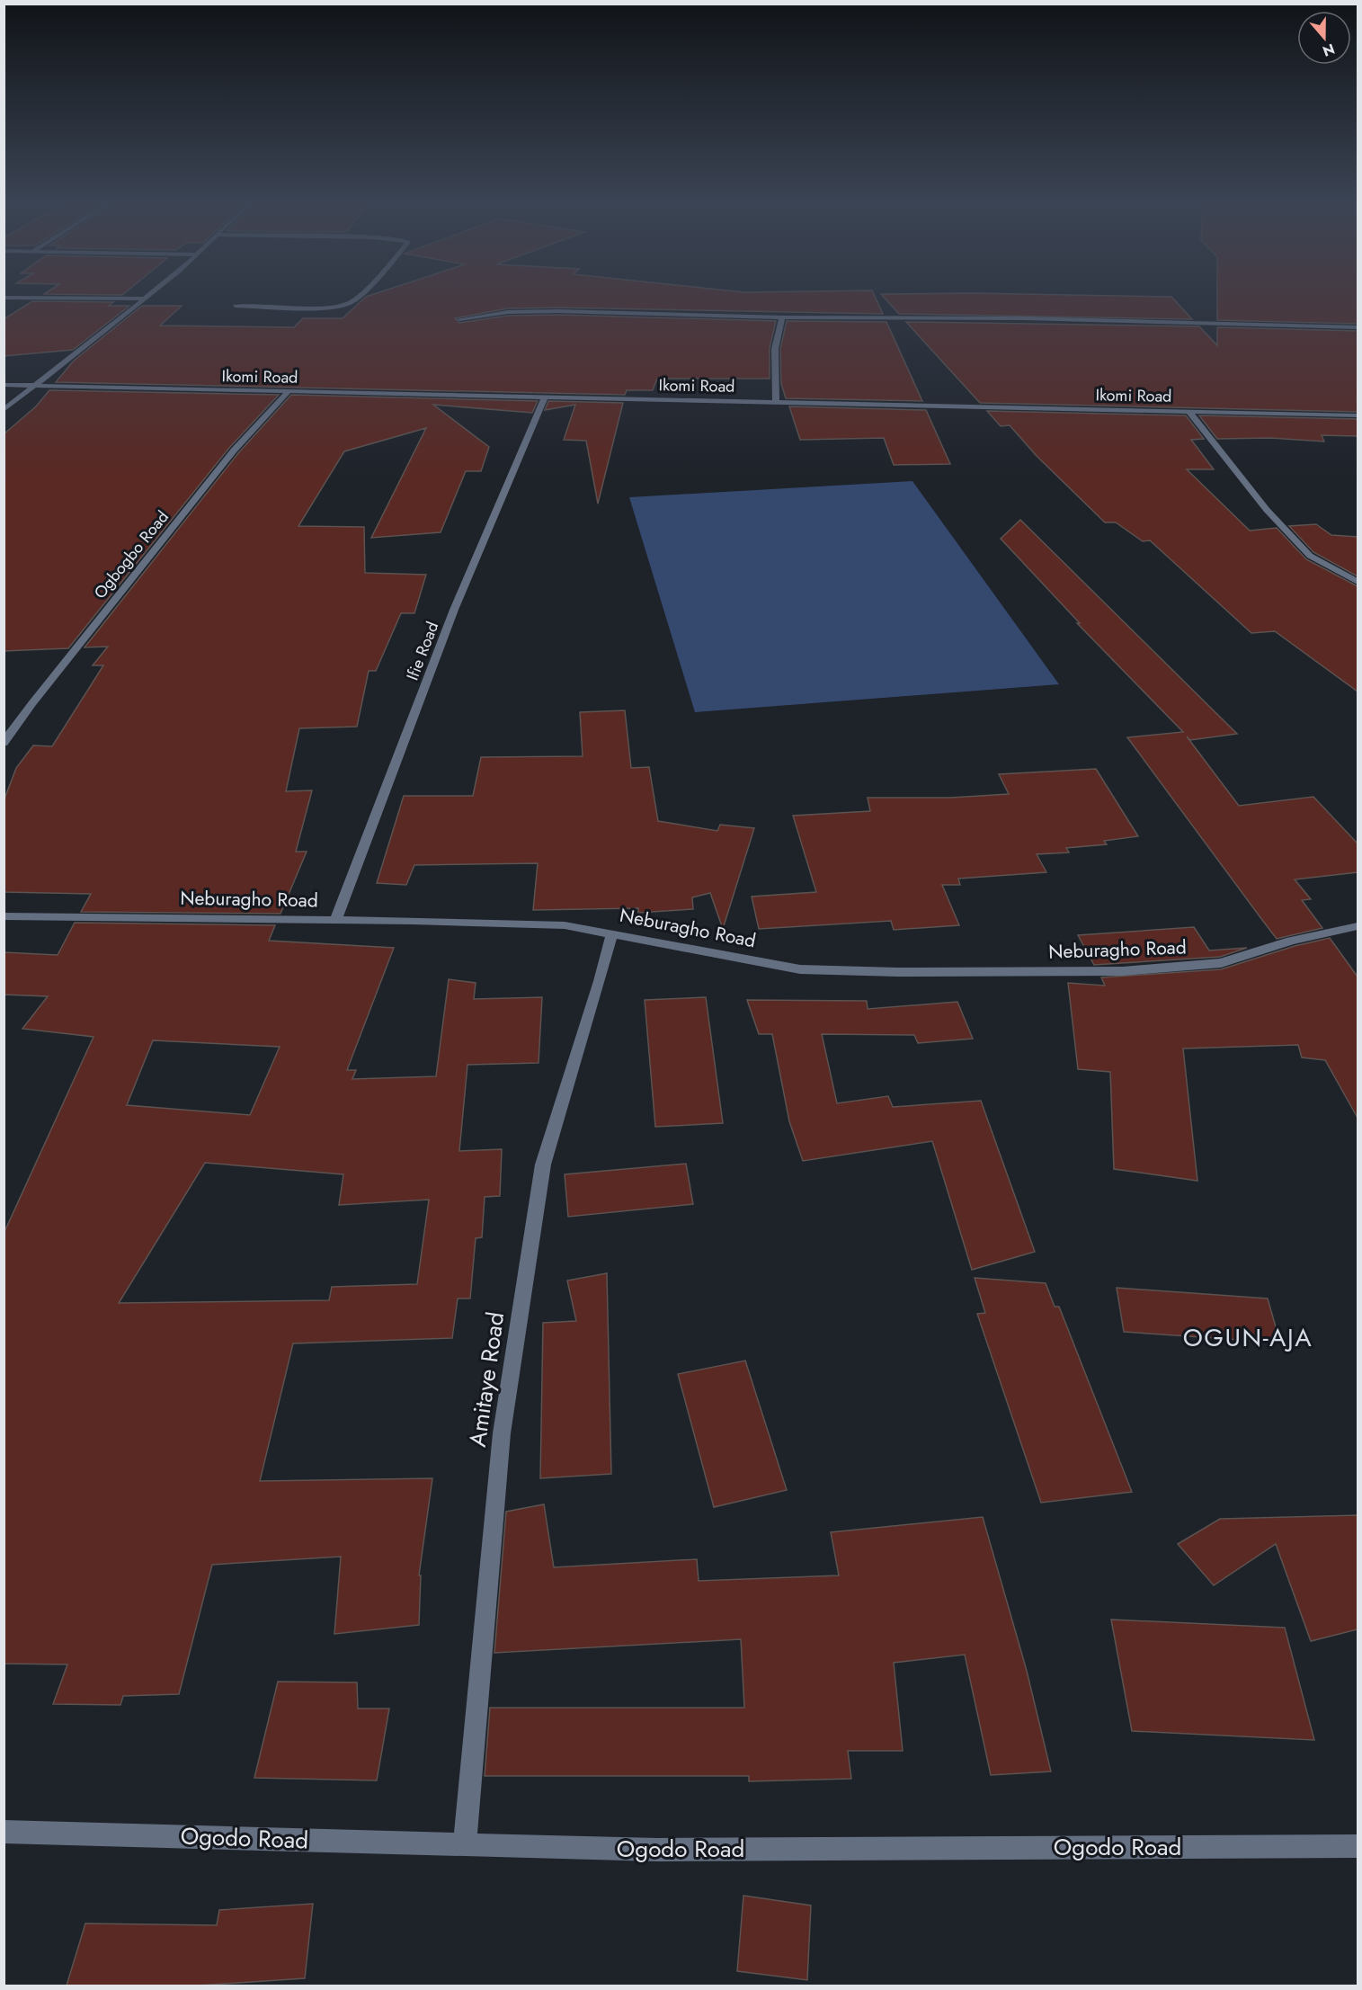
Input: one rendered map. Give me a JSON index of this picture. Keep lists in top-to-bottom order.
{
  "streets": {
    "street": [
      "Ikomi Road",
      "Ogbogbo Road",
      "Ifie Road",
      "Neburagho Road",
      "Amitaye Road",
      "Ogodo Road"
    ]
  },
  "crossings": [
    ["Ikomi Road", "Ogbogbo Road"],
    ["Ikomi Road", "Ifie Road"],
    ["Ifie Road", "Neburagho Road"],
    ["Neburagho Road", "Amitaye Road"],
    ["Amitaye Road", "Ogodo Road"]
  ],
  "districts": ["OGUN-AJA"],
  "north": "bottom"
}
